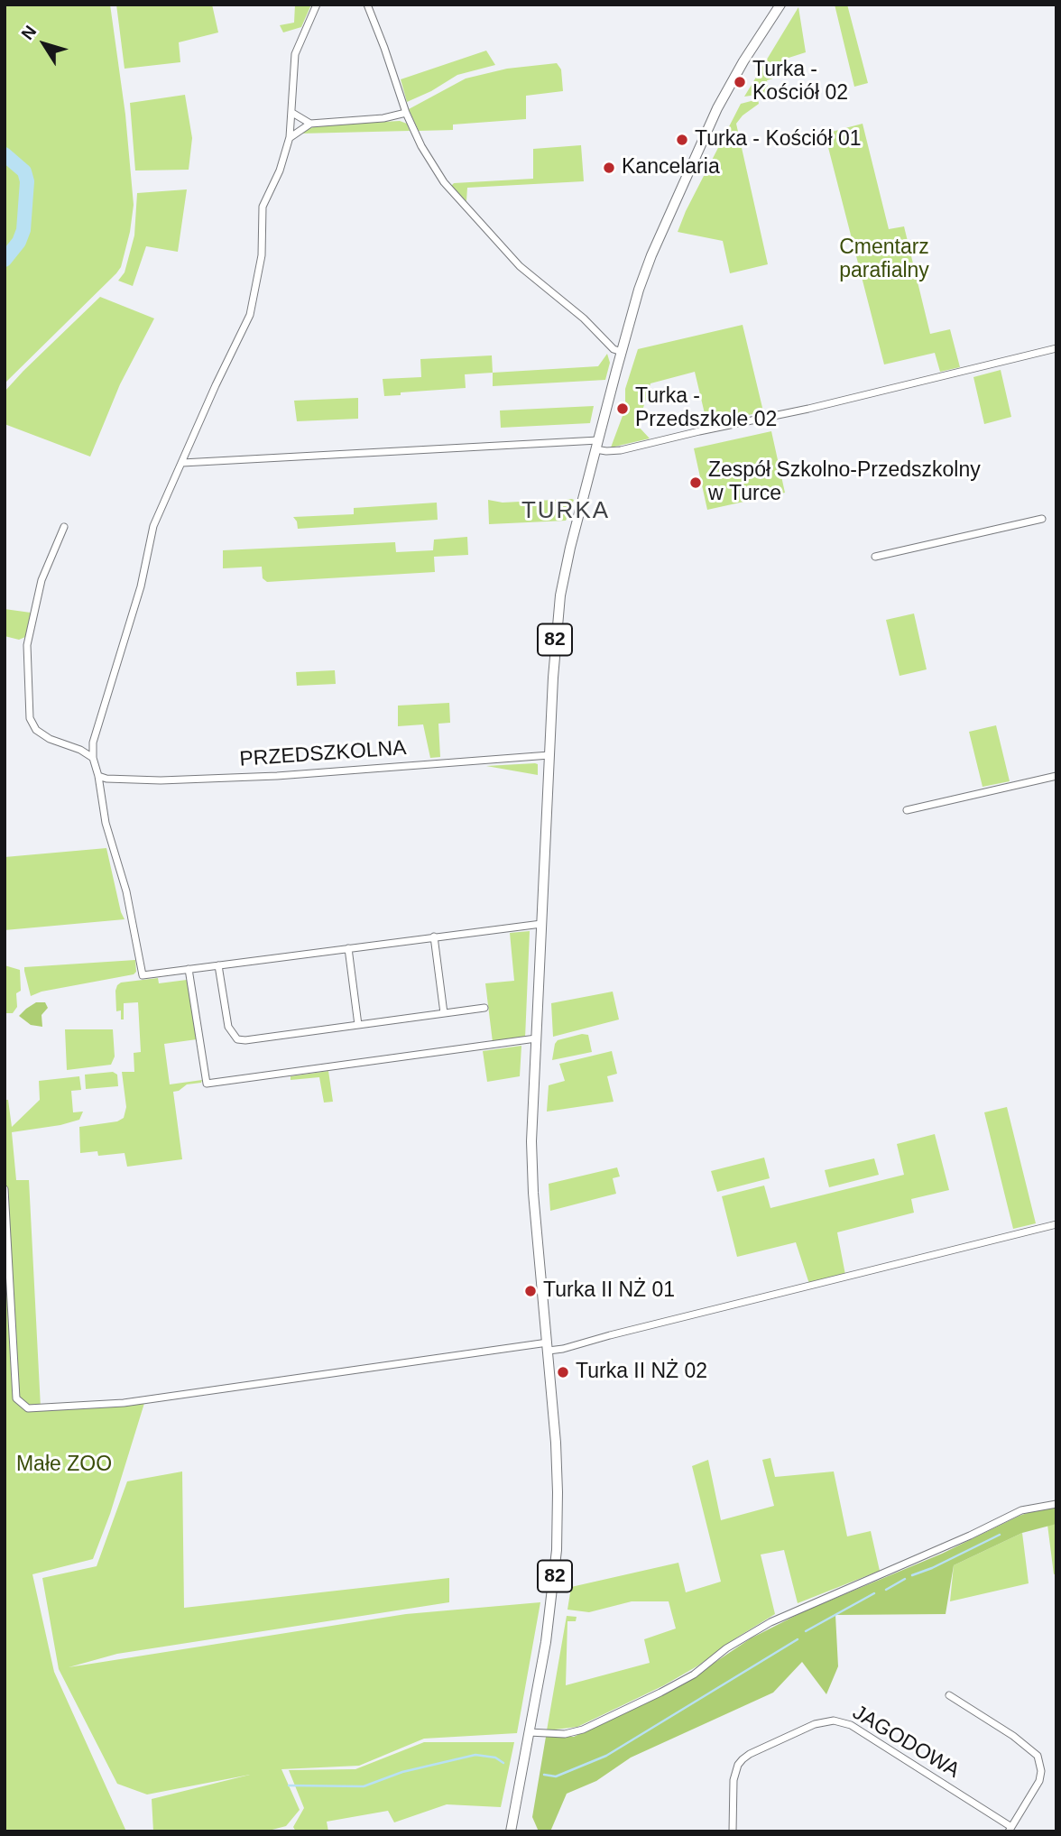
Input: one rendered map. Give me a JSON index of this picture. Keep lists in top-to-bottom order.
{
  "streets": {
    "main road": ["82"],
    "street": ["PRZEDSZKOLNA", "JAGODOWA"]
  },
  "crossings": [
    ["82", "PRZEDSZKOLNA"]
  ],
  "districts": ["TURKA"],
  "parks": ["Cmentarz parafialny", "Małe ZOO"],
  "places": [
    "Turka - Kościół 02",
    "Turka - Kościół 01",
    "Kancelaria",
    "Turka - Przedszkole 02",
    "Zespół Szkolno-Przedszkolny w Turce",
    "Turka II NŻ 01",
    "Turka II NŻ 02"
  ],
  "north": "top left"
}
